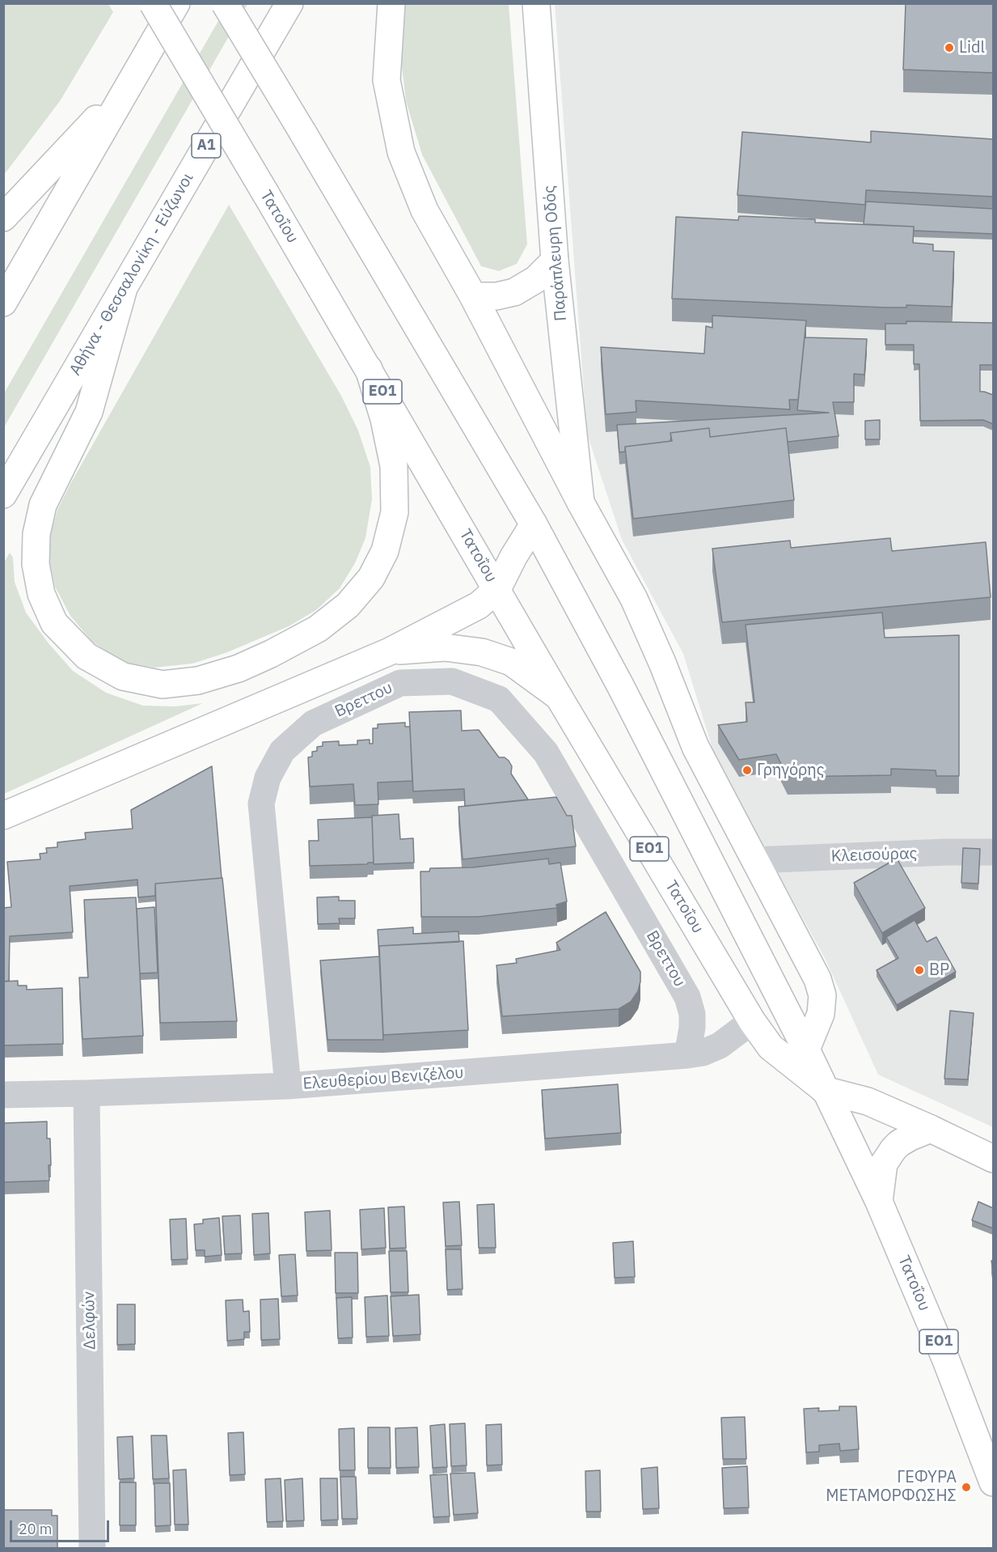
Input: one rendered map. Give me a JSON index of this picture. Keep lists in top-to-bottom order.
{
  "streets": {
    "main road": [
      "Α1",
      "Τατοΐου",
      "Παράπλευρη Οδός",
      "Αθήνα - Θεσσαλονίκη - Εύζωνοι",
      "ΕΟ1"
    ],
    "street": [
      "Βρεττου",
      "Κλεισούρας",
      "Ελευθερίου Βενιζέλου",
      "Δελφών"
    ]
  },
  "crossings": [
    ["Τατοΐου", "Ελευθερίου Βενιζέλου"],
    ["Βρεττου", "Ελευθερίου Βενιζέλου"],
    ["Ελευθερίου Βενιζέλου", "Δελφών"]
  ],
  "places": [
    "Lidl",
    "Γρηγόρης",
    "BP",
    "ΓΕΦΥΡΑ ΜΕΤΑΜΟΡΦΩΣΗΣ"
  ],
  "scale_bar": "20 m"
}
